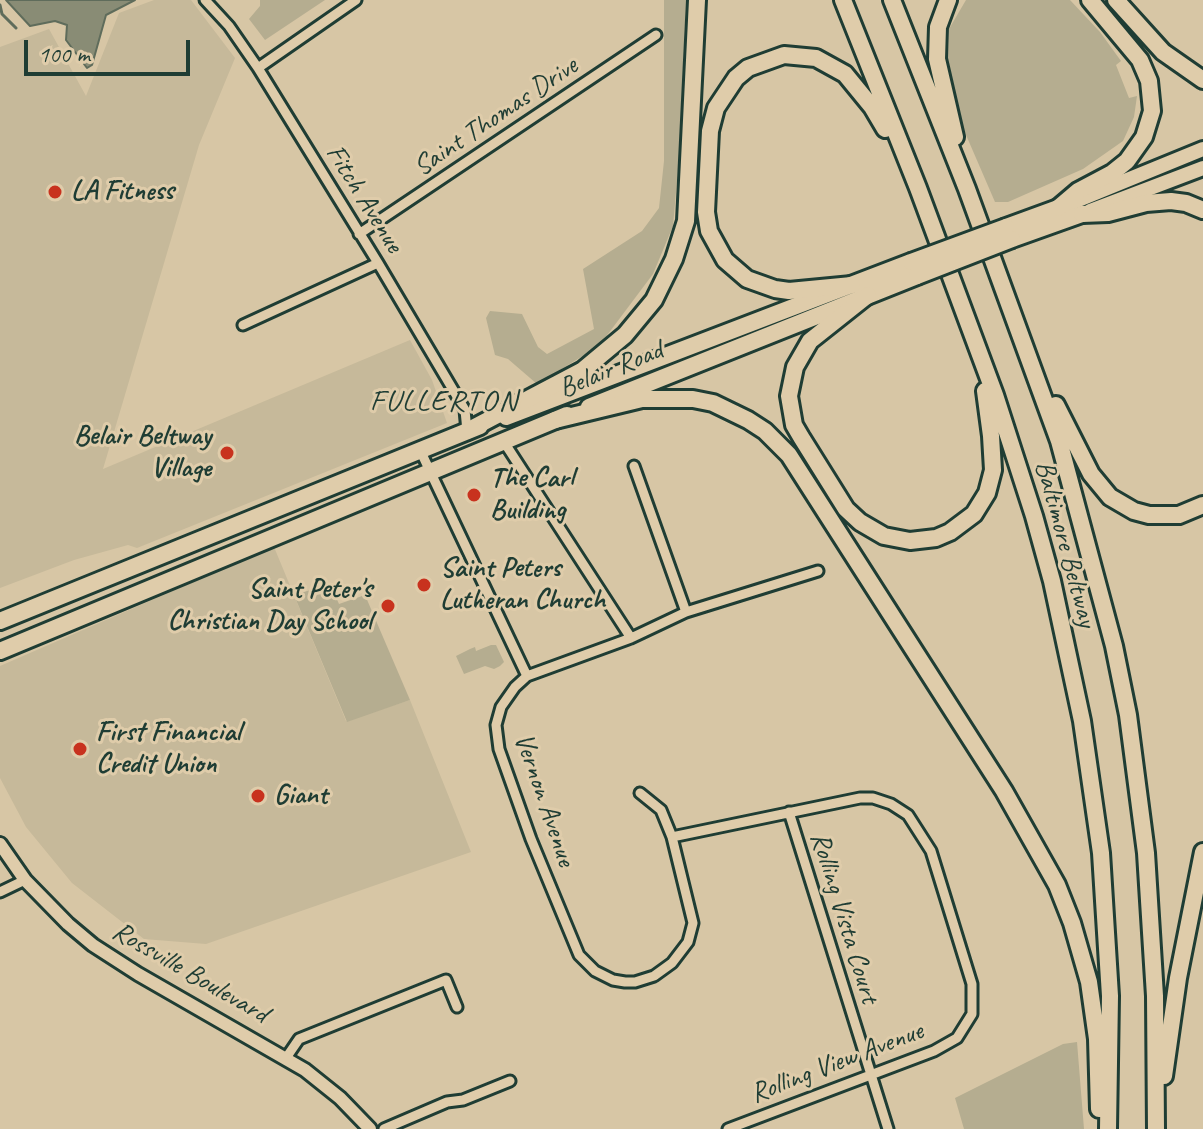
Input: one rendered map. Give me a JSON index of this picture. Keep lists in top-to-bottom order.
{
  "streets": {
    "highway": ["Belair Road", "Baltimore Beltway"],
    "main road": ["Rossville Boulevard"],
    "street": [
      "Saint Thomas Drive",
      "Fitch Avenue",
      "Vernon Avenue",
      "Rolling Vista Court",
      "Rolling View Avenue"
    ]
  },
  "crossings": [
    ["Saint Thomas Drive", "Fitch Avenue"],
    ["Fitch Avenue", "Belair Road"],
    ["Vernon Avenue", "Rolling View Avenue"],
    ["Rolling Vista Court", "Rolling View Avenue"]
  ],
  "districts": ["FULLERTON"],
  "places": [
    "LA Fitness",
    "Belair Beltway Village",
    "The Carl Building",
    "Saint Peters Lutheran Church",
    "Saint Peter's Christian Day School",
    "First Financial Credit Union",
    "Giant"
  ],
  "scale_bar": "100 m"
}
